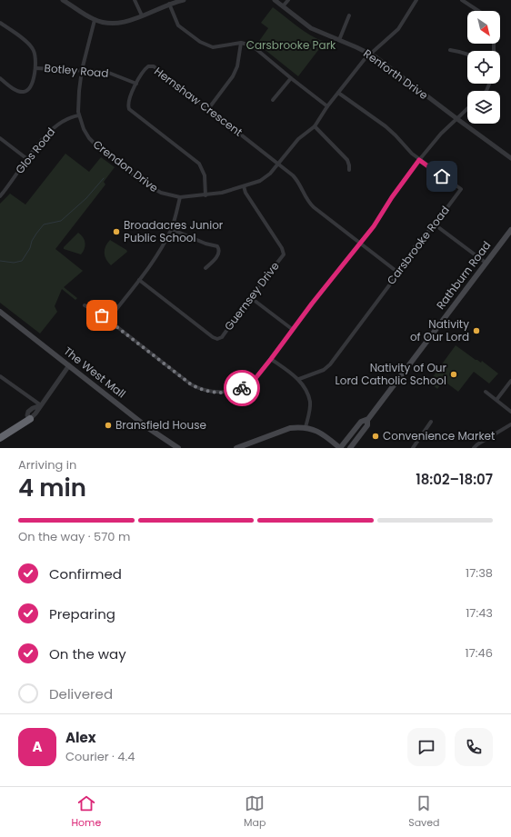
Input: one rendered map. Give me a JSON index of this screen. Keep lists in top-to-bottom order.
{
  "streets": {
    "main road": ["Rathburn Road", "The West Mall"],
    "street": [
      "Botley Road",
      "Renforth Drive",
      "Hernshaw Crescent",
      "Glos Road",
      "Crendon Drive",
      "Carsbrooke Road",
      "Guernsey Drive"
    ]
  },
  "crossings": [
    ["Botley Road", "Hernshaw Crescent"],
    ["Botley Road", "Crendon Drive"],
    ["Renforth Drive", "Crendon Drive"],
    ["Hernshaw Crescent", "Crendon Drive"],
    ["Hernshaw Crescent", "Carsbrooke Road"],
    ["Glos Road", "Crendon Drive"],
    ["Crendon Drive", "Carsbrooke Road"],
    ["Crendon Drive", "Guernsey Drive"]
  ],
  "parks": ["Carsbrooke Park"],
  "places": [
    "Broadacres Junior Public School",
    "Nativity of Our Lord",
    "Nativity of Our Lord Catholic School",
    "Bransfield House",
    "Convenience Market"
  ],
  "north": "bottom right",
  "page": {
    "heading": ["4 min", "Arriving in", "18:02–18:07"],
    "panel": ["Alex", "Courier · 4.4"],
    "bar": "On the way · 570 m",
    "list": [
      ["Confirmed", "17:38"],
      ["Preparing", "17:43"],
      ["On the way", "17:46"],
      "Delivered"
    ],
    "round": "A",
    "tabs": ["Home", "Map", "Saved"]
  }
}
